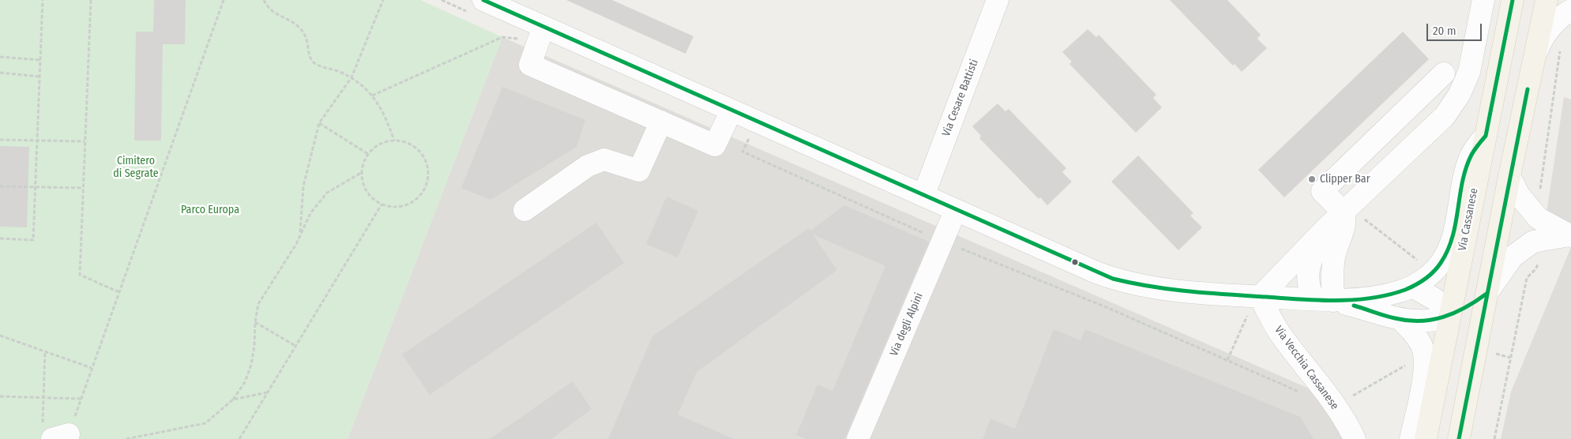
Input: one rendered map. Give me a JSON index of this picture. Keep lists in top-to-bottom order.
{
  "streets": {
    "main road": ["Via Cassanese"],
    "street": ["Via Cesare Battisti", "Via degli Alpini", "Via Vecchia Cassanese"]
  },
  "parks": ["Cimitero di Segrate", "Parco Europa"],
  "places": ["Clipper Bar"],
  "scale_bar": "20 m"
}
